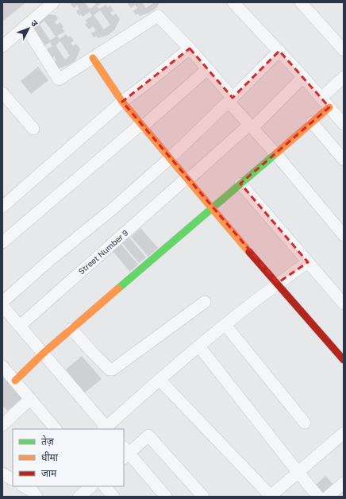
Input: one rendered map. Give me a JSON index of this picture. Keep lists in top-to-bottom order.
{
  "streets": {
    "street": ["Street Number 9"]
  },
  "legend": ["तेज़", "धीमा", "जाम"],
  "north": "top right"
}
